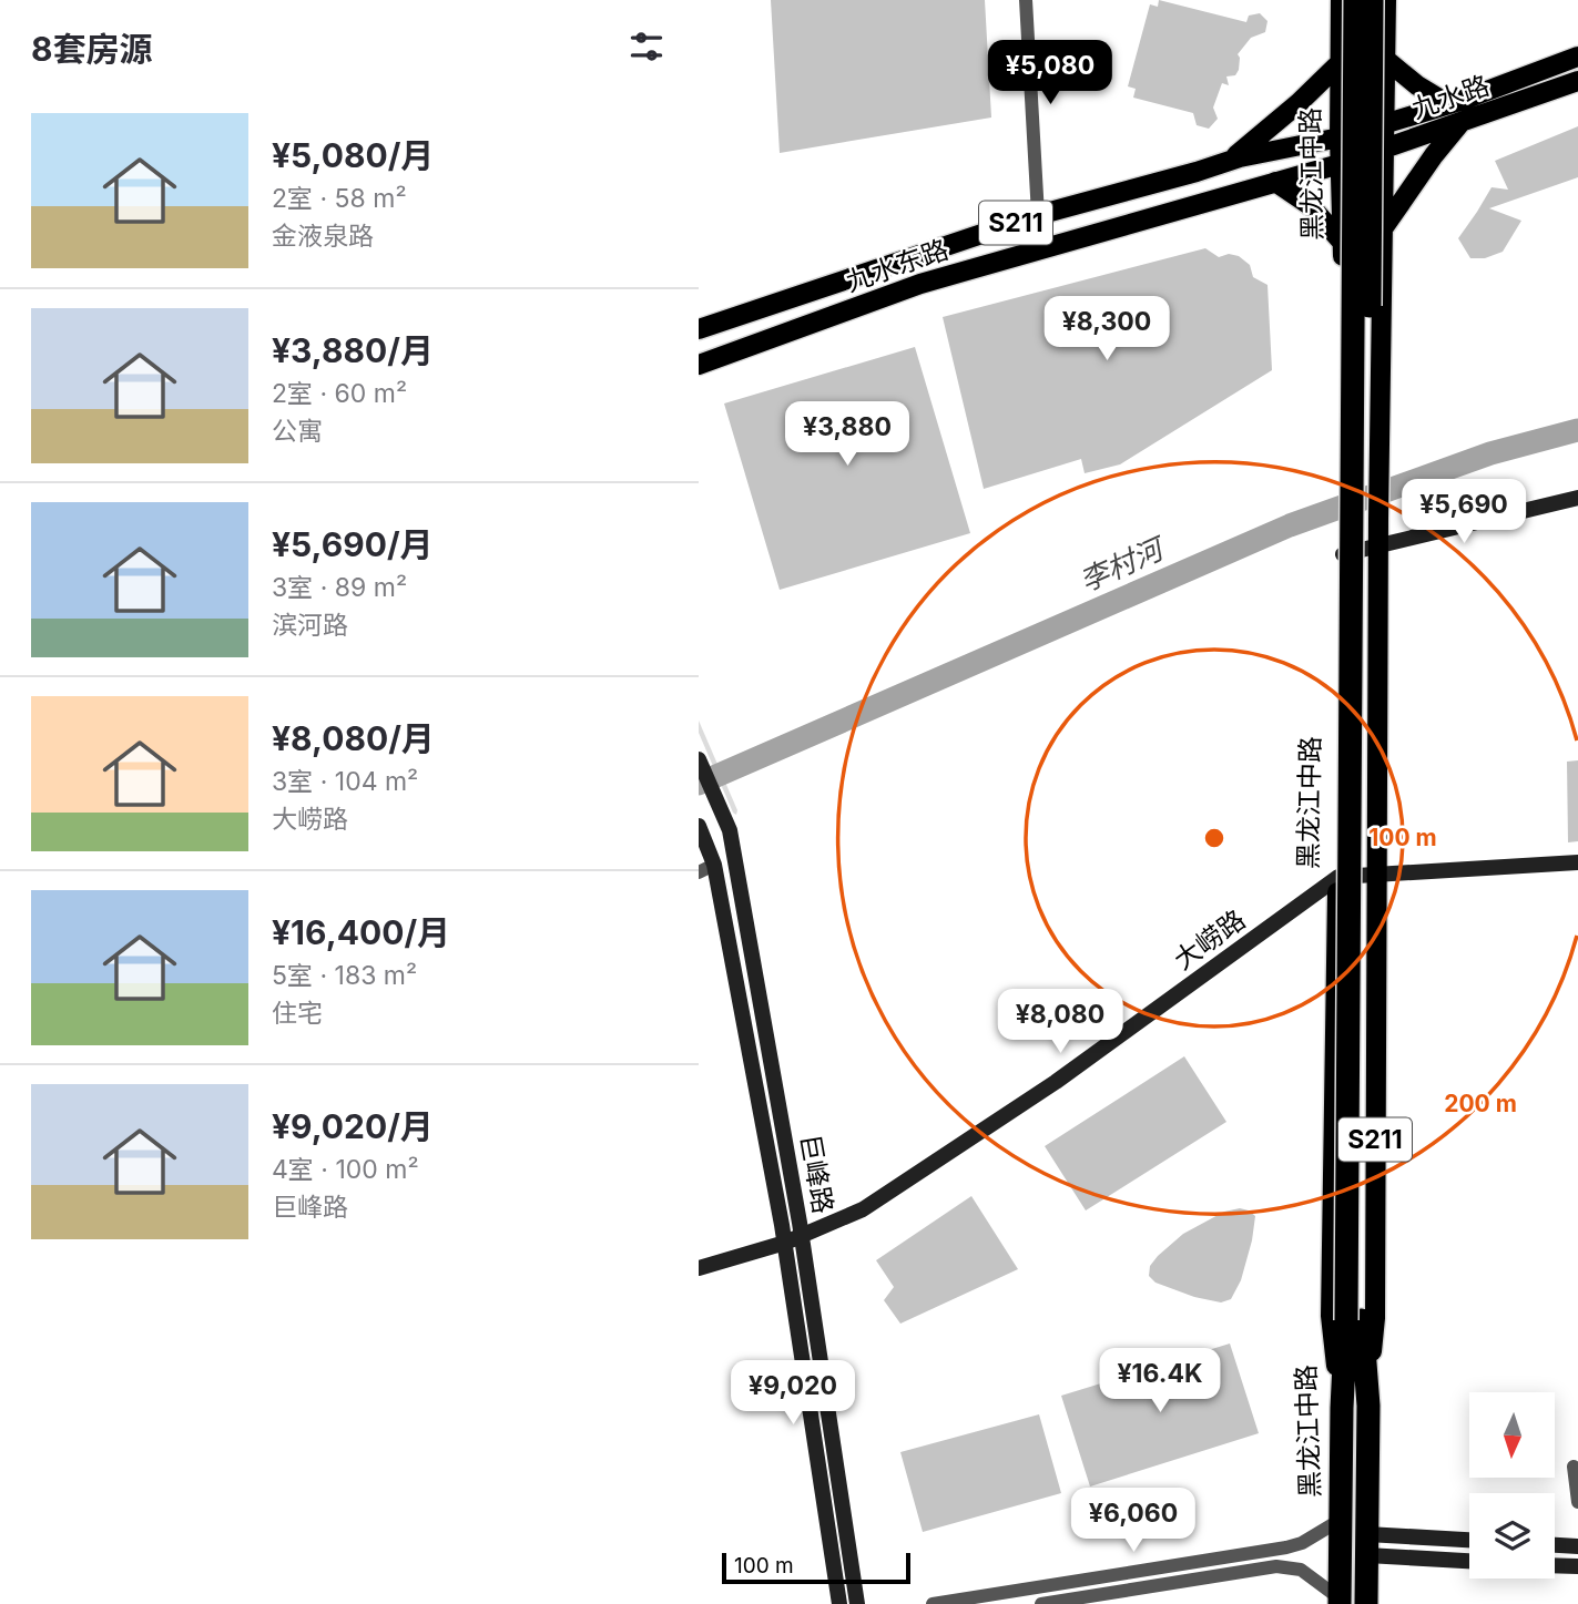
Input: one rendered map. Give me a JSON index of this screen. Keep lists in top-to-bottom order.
{
  "streets": {
    "highway": ["黑龙江中路", "S211"],
    "main road": ["九水路", "九水东路"],
    "street": ["大崂路", "巨峰路"]
  },
  "crossings": [
    ["九水路", "黑龙江中路"],
    ["九水路", "S211"],
    ["九水路", "九水东路"],
    ["黑龙江中路", "九水东路"],
    ["黑龙江中路", "大崂路"],
    ["大崂路", "巨峰路"]
  ],
  "water": ["李村河"],
  "scale_bar": "100 m",
  "north": "bottom",
  "page": {
    "heading": "8套房源",
    "price": [
      "¥5,080",
      "¥8,300",
      "¥3,880",
      "¥5,690",
      "¥8,080",
      "¥16.4K",
      "¥9,020",
      "¥6,060"
    ],
    "list": [
      {
        "name": "¥5,080/月",
        "note": "2室 · 58 m² · 金液泉路"
      },
      {
        "name": "¥3,880/月",
        "note": "2室 · 60 m² · 公寓"
      },
      {
        "name": "¥5,690/月",
        "note": "3室 · 89 m² · 滨河路"
      },
      {
        "name": "¥8,080/月",
        "note": "3室 · 104 m² · 大崂路"
      },
      {
        "name": "¥16,400/月",
        "note": "5室 · 183 m² · 住宅"
      },
      {
        "name": "¥9,020/月",
        "note": "4室 · 100 m² · 巨峰路"
      }
    ],
    "scale": "100 m"
  },
  "rings": ["100 m", "200 m"]
}
